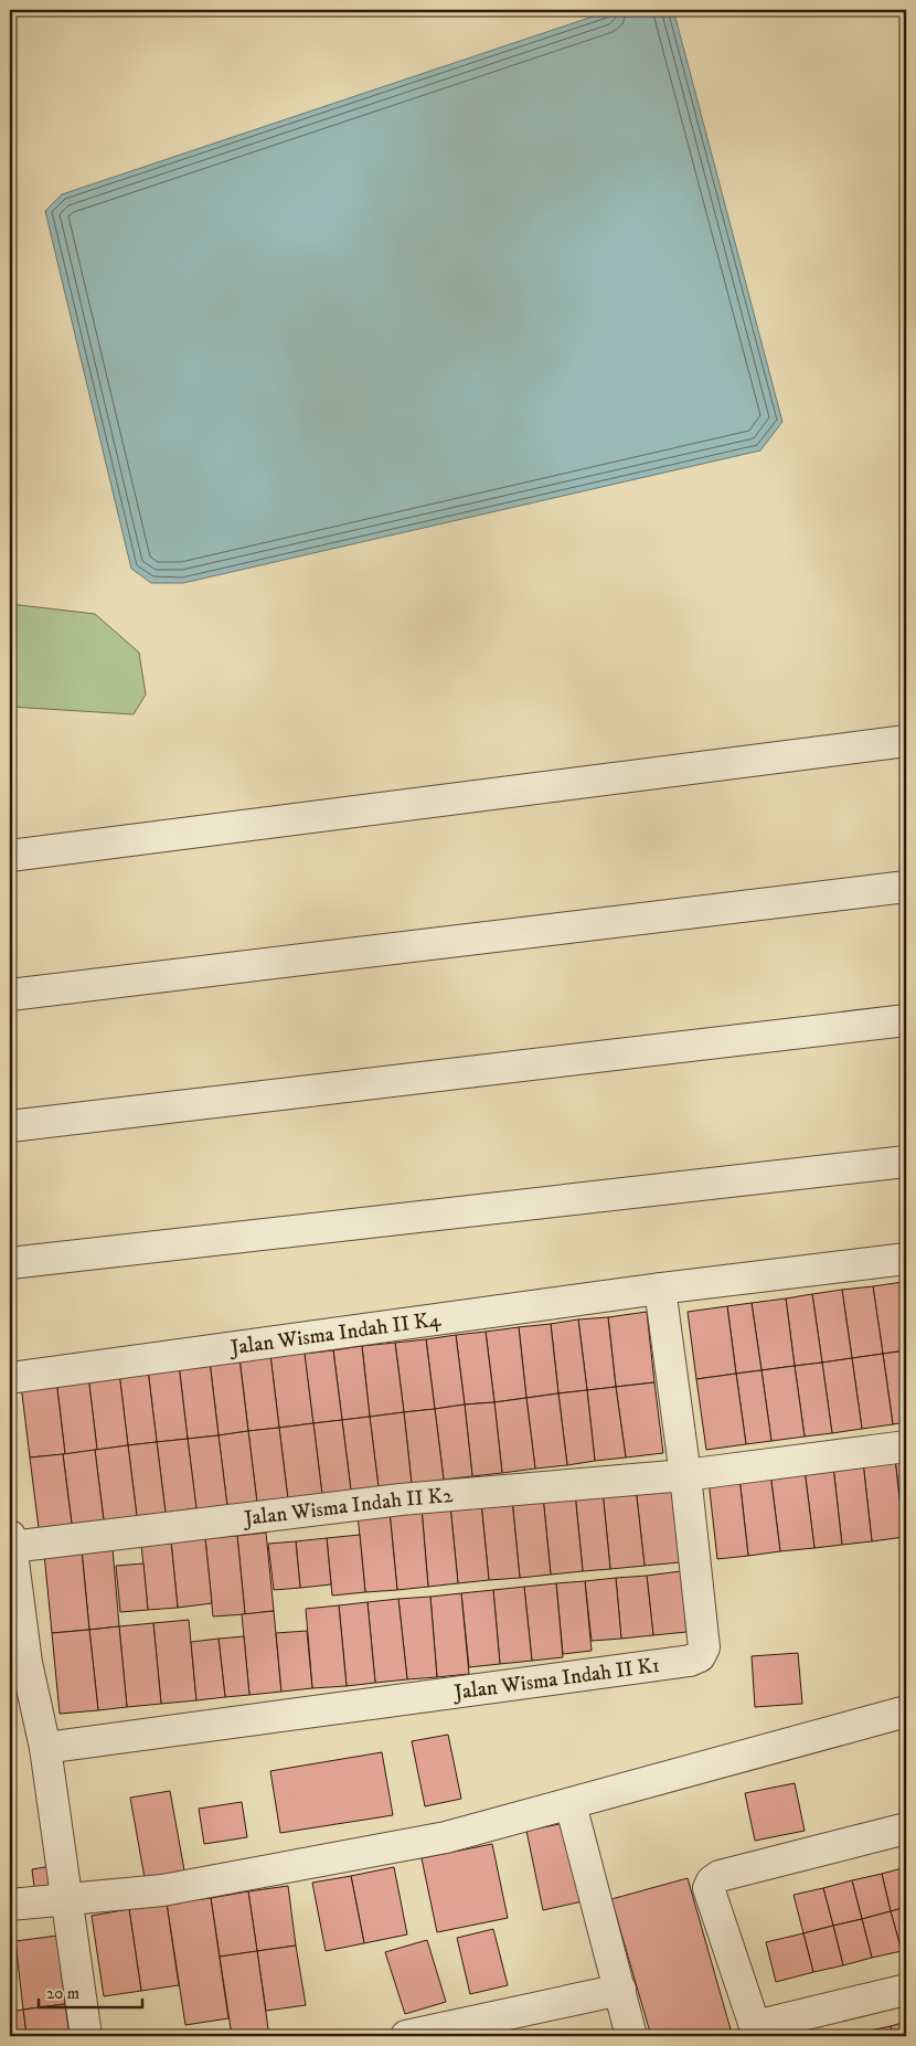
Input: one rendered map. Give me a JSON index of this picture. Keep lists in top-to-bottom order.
{
  "streets": {
    "street": ["Jalan Wisma Indah II K4", "Jalan Wisma Indah II K2", "Jalan Wisma Indah II K1"]
  },
  "crossings": [
    ["Jalan Wisma Indah II K4", "Jalan Wisma Indah II K1"],
    ["Jalan Wisma Indah II K2", "Jalan Wisma Indah II K1"]
  ],
  "scale_bar": "20 m"
}
